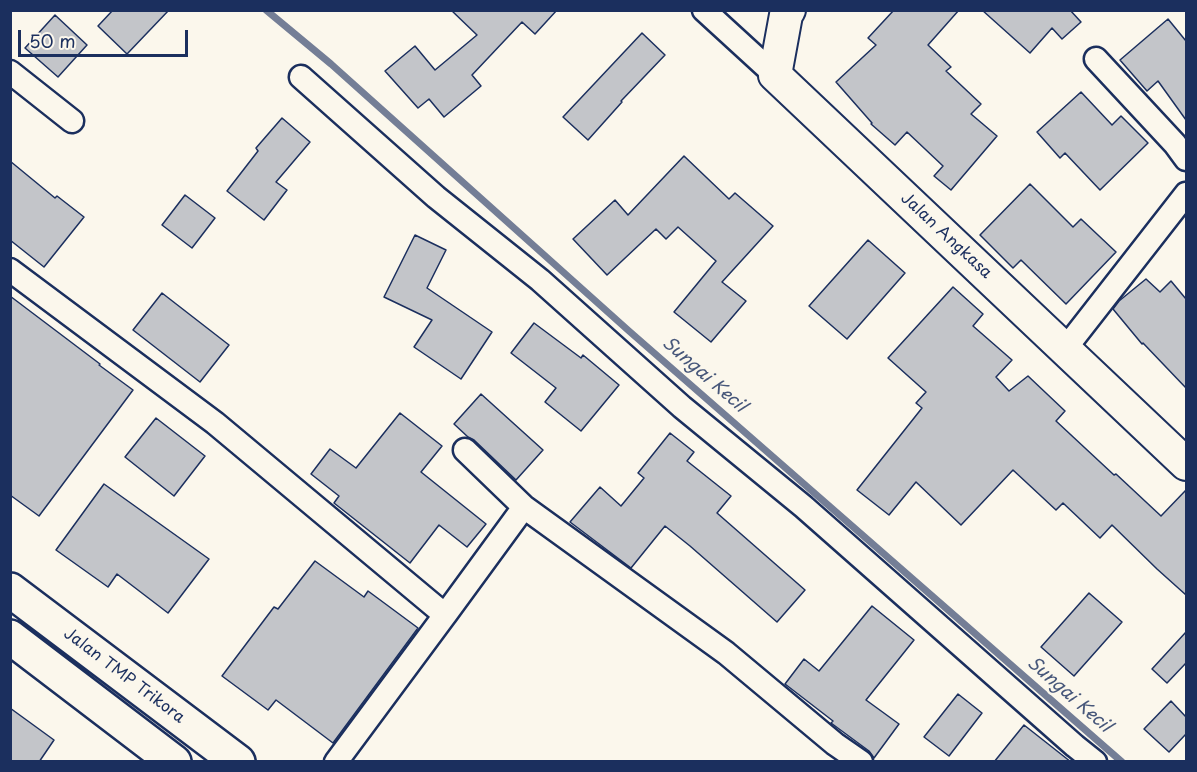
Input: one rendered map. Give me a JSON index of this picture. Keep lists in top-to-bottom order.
{
  "streets": {
    "highway": ["Jalan TMP Trikora"],
    "street": ["Jalan Angkasa"]
  },
  "water": ["Sungai Kecil"],
  "scale_bar": "50 m"
}
